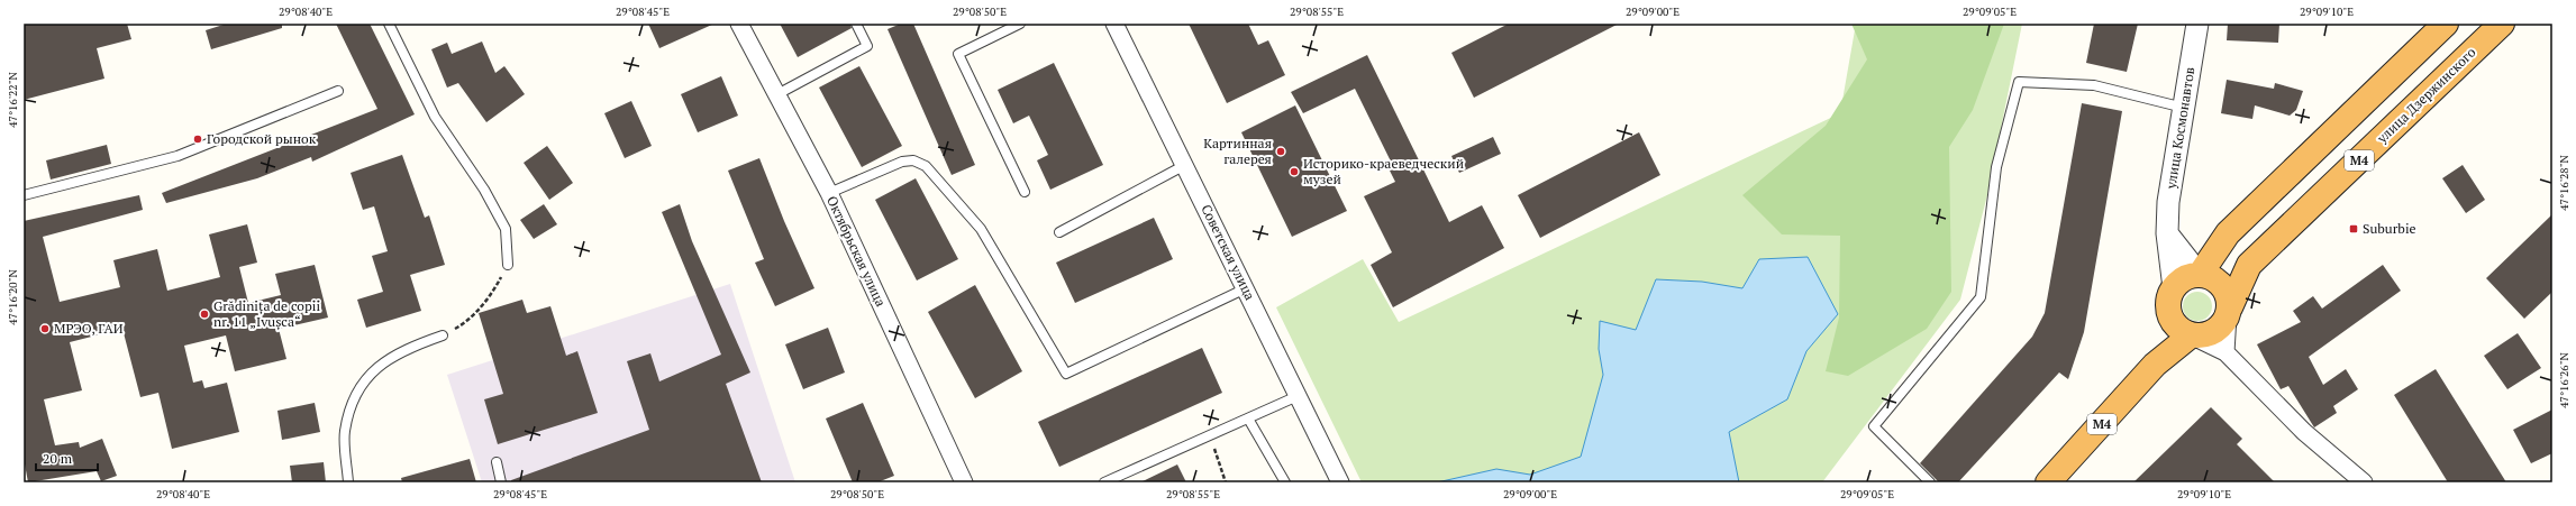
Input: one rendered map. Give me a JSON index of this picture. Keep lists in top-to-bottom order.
{
  "streets": {
    "highway": ["улица Дзержинского", "M4"],
    "street": ["улица Космонавтов", "Октябрьская улица", "Советская улица"]
  },
  "crossings": [
    ["улица Дзержинского", "улица Космонавтов"],
    ["улица Дзержинского", "M4"],
    ["улица Космонавтов", "M4"]
  ],
  "places": {
    "other": [
      "Городской рынок",
      "Картинная галерея",
      "Историко-краеведческий музей",
      "Grădinița de copii nr. 11 „Ivușca“",
      "МРЭО, ГАИ"
    ],
    "transit": ["Suburbie"]
  },
  "scale_bar": "20 m",
  "coordinates": [
    "29°08'40\"E",
    "29°08'45\"E",
    "29°08'50\"E",
    "29°08'55\"E",
    "29°09'00\"E",
    "29°09'05\"E",
    "29°09'10\"E",
    "47°16'22\"N",
    "47°16'28\"N",
    "47°16'20\"N",
    "47°16'26\"N"
  ]
}
